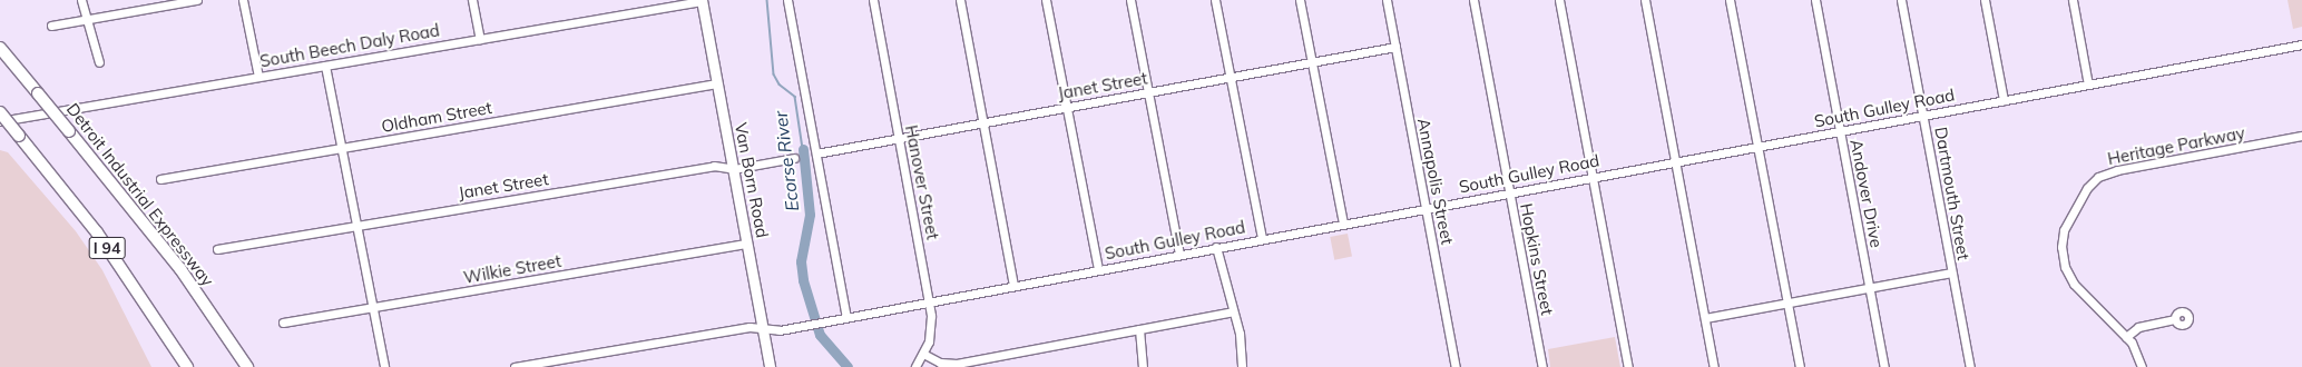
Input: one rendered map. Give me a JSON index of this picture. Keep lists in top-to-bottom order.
{
  "streets": {
    "highway": ["Detroit Industrial Expressway", "I 94"],
    "main road": ["Van Born Road"],
    "street": [
      "South Beech Daly Road",
      "Janet Street",
      "South Gulley Road",
      "Oldham Street",
      "Heritage Parkway",
      "Annapolis Street",
      "Hanover Street",
      "Andover Drive",
      "Dartmouth Street",
      "Hopkins Street",
      "Wilkie Street"
    ]
  },
  "crossings": [
    ["South Beech Daly Road", "Van Born Road"],
    ["Janet Street", "Van Born Road"],
    ["Janet Street", "Annapolis Street"],
    ["Janet Street", "Hanover Street"],
    ["South Gulley Road", "Van Born Road"],
    ["South Gulley Road", "Annapolis Street"],
    ["South Gulley Road", "Hanover Street"],
    ["South Gulley Road", "Andover Drive"],
    ["South Gulley Road", "Dartmouth Street"],
    ["South Gulley Road", "Hopkins Street"],
    ["Oldham Street", "Van Born Road"],
    ["Van Born Road", "Wilkie Street"]
  ],
  "water": ["Ecorse River"]
}
